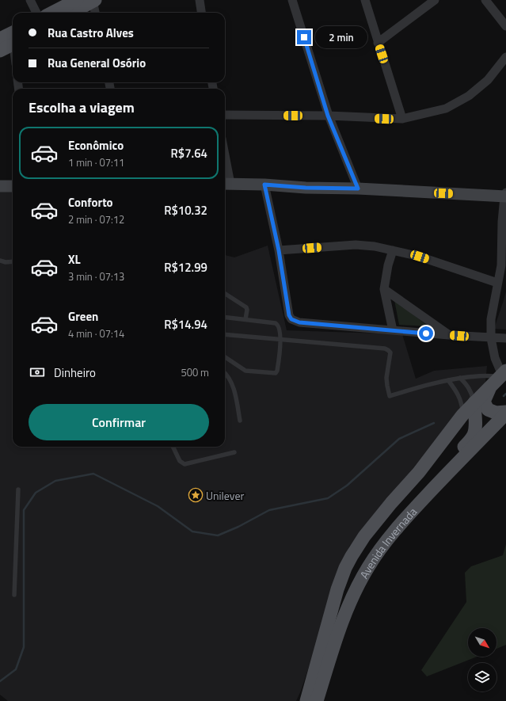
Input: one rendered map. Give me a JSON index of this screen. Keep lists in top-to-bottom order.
{
  "streets": {
    "main road": ["Avenida Invernada"]
  },
  "places": {
    "place": ["Unilever"]
  },
  "north": "bottom right",
  "page": {
    "banner": ["Rua Castro Alves", "Rua General Osório"],
    "bubble": "2 min",
    "heading": "Escolha a viagem",
    "list": [
      {
        "name": "Econômico",
        "note": "1 min · 07:11",
        "value": "R$7.64"
      },
      {
        "name": "Conforto",
        "note": "2 min · 07:12",
        "value": "R$10.32"
      },
      {
        "name": "XL",
        "note": "3 min · 07:13",
        "value": "R$12.99"
      },
      {
        "name": "Green",
        "note": "4 min · 07:14",
        "value": "R$14.94"
      }
    ],
    "pay": ["Dinheiro", "500 m"],
    "buttons": "Confirmar"
  }
}
